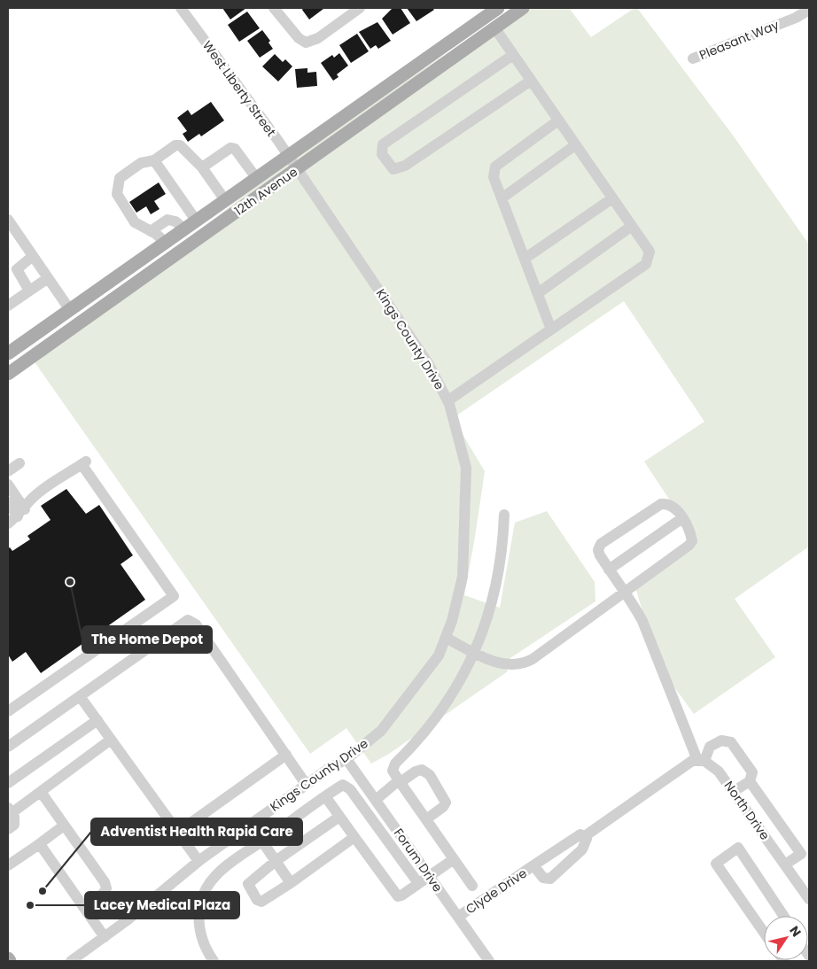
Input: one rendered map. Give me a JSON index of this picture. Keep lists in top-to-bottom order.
{
  "streets": {
    "main road": ["12th Avenue"],
    "street": [
      "Pleasant Way",
      "West Liberty Street",
      "Kings County Drive",
      "North Drive",
      "Forum Drive",
      "Clyde Drive"
    ]
  },
  "crossings": [
    ["West Liberty Street", "12th Avenue"],
    ["West Liberty Street", "Kings County Drive"],
    ["12th Avenue", "Kings County Drive"],
    ["Kings County Drive", "Forum Drive"],
    ["Forum Drive", "Clyde Drive"]
  ],
  "places": ["The Home Depot", "Adventist Health Rapid Care", "Lacey Medical Plaza"],
  "north": "top right"
}
